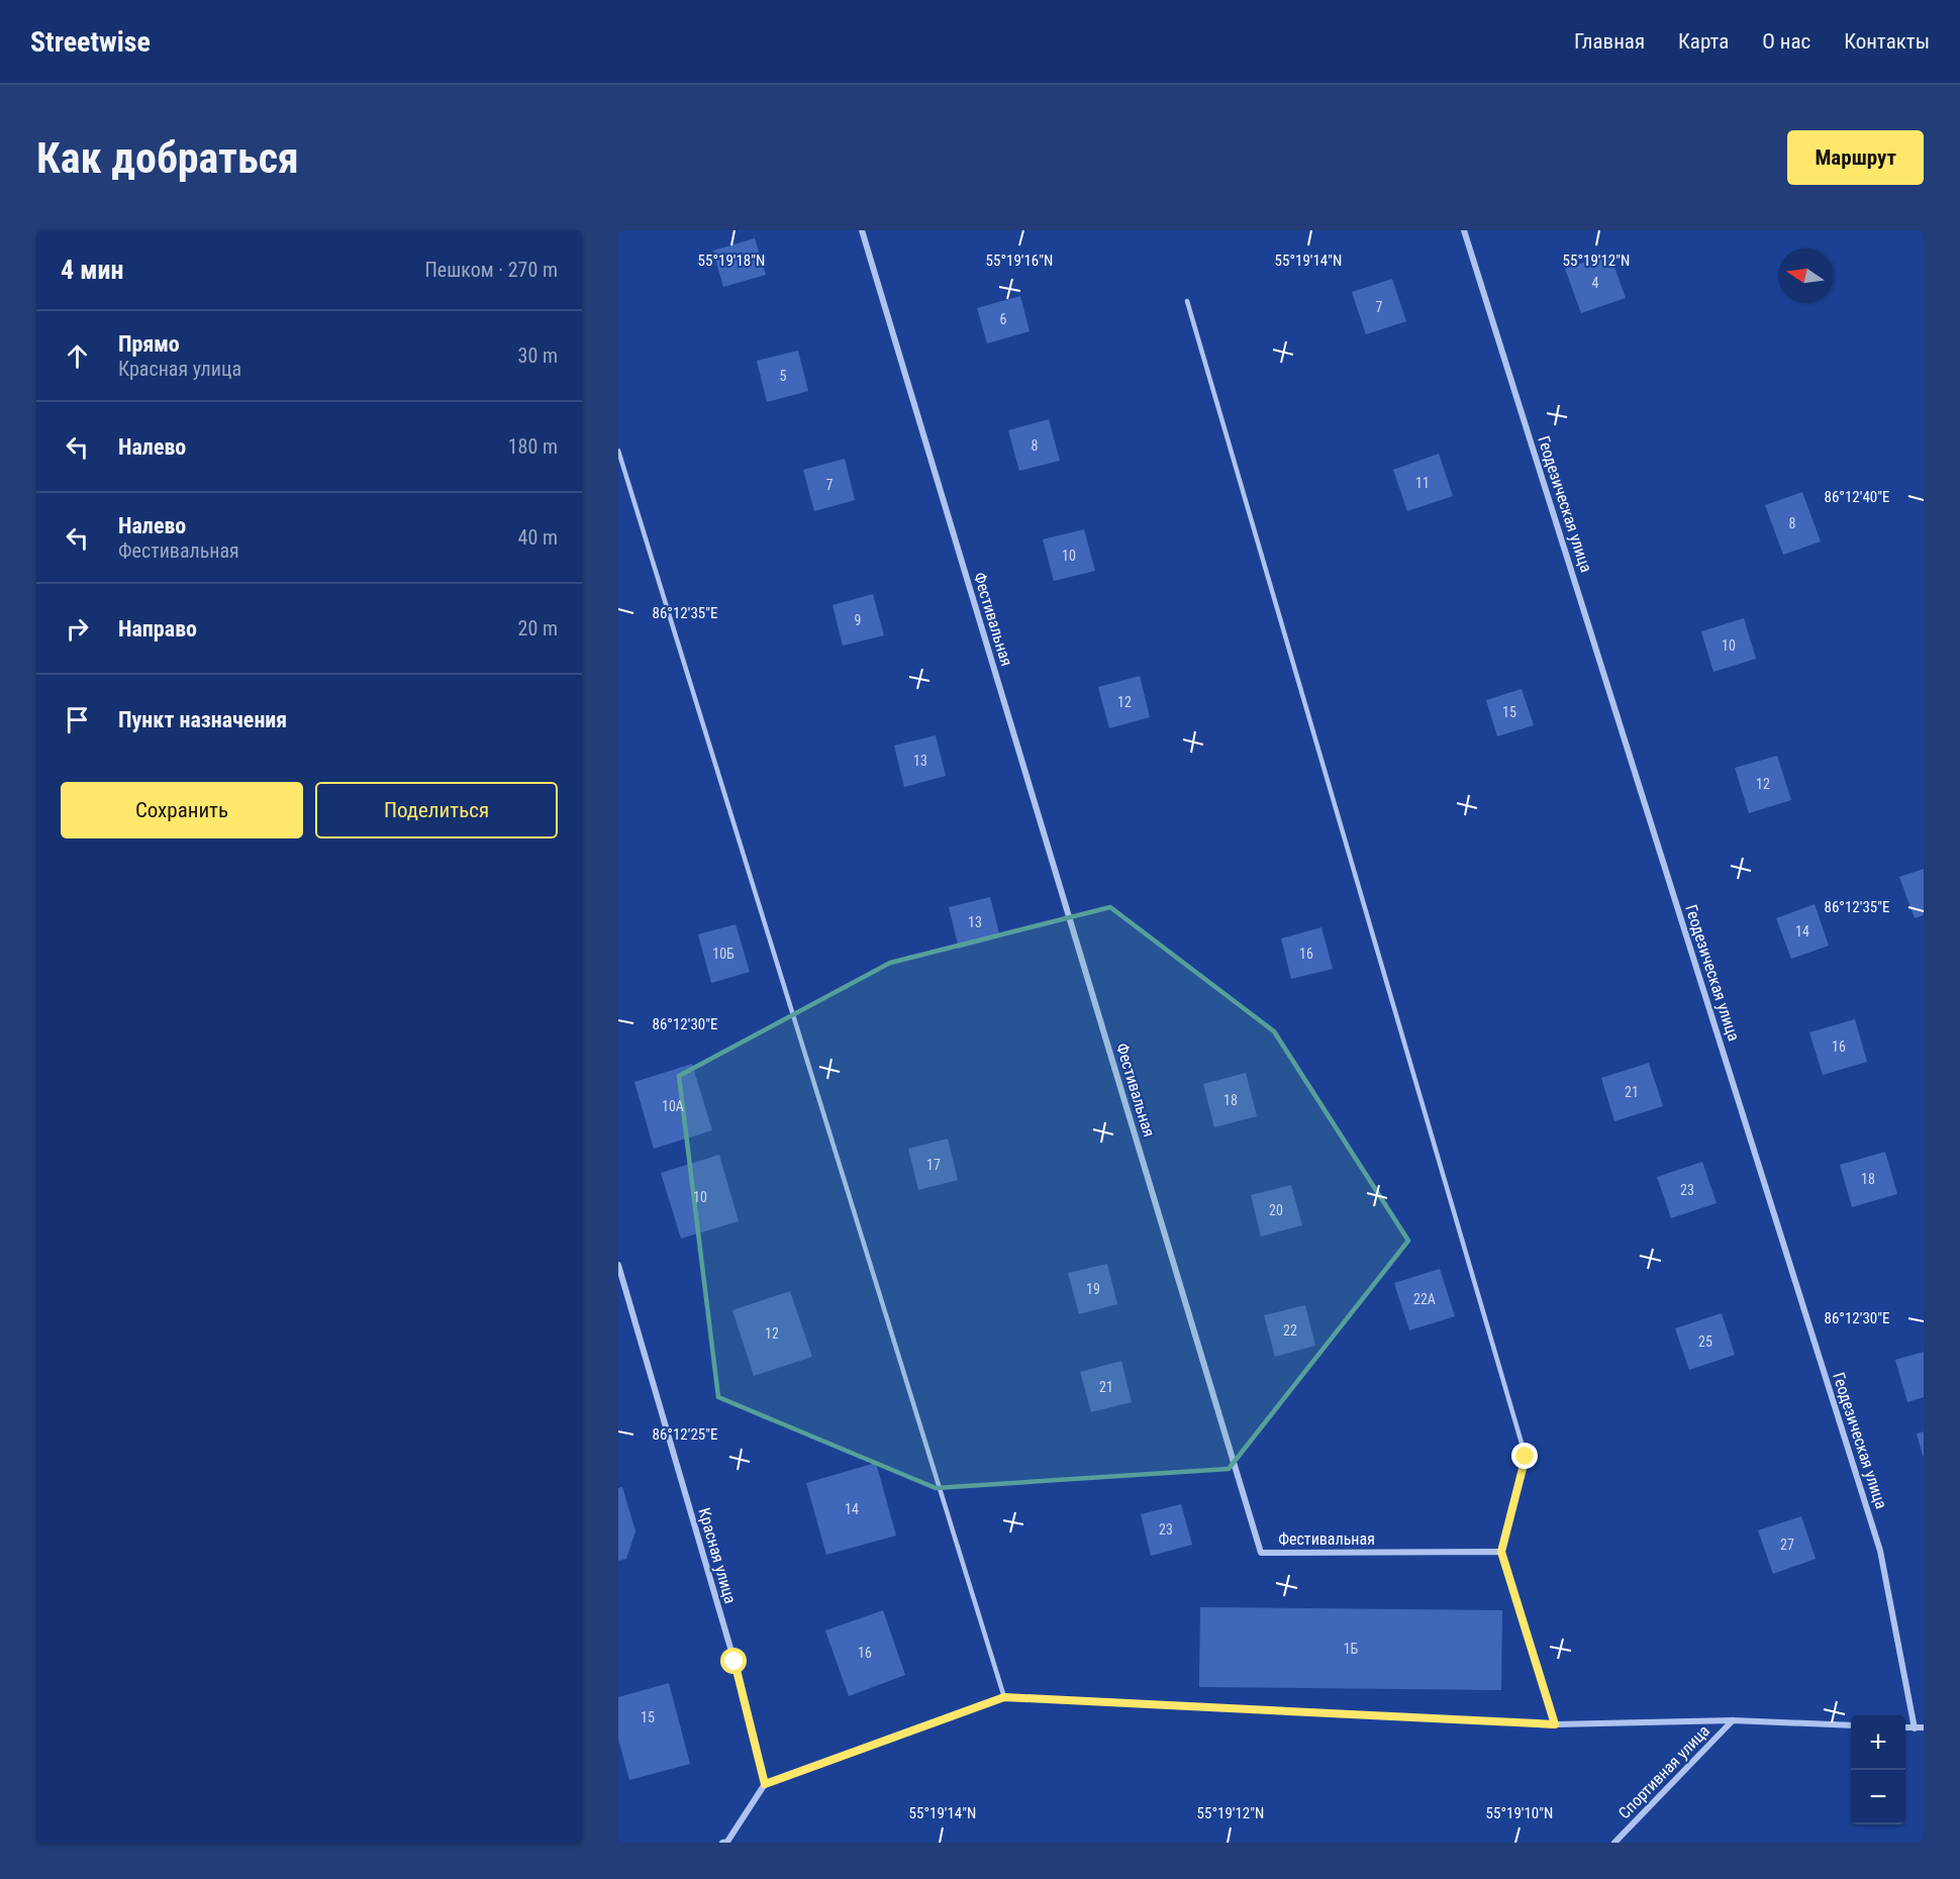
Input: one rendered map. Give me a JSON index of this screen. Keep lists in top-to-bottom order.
{
  "streets": {
    "street": [
      "Геодезическая улица",
      "Фестивальная",
      "Красная улица",
      "Спортивная улица"
    ]
  },
  "house_numbers": [
    "4",
    "7",
    "6",
    "5",
    "8",
    "11",
    "7",
    "8",
    "10",
    "9",
    "10",
    "12",
    "15",
    "13",
    "12",
    "13",
    "14",
    "10Б",
    "16",
    "16",
    "21",
    "18",
    "10А",
    "17",
    "18",
    "23",
    "10",
    "20",
    "19",
    "22А",
    "22",
    "12",
    "25",
    "21",
    "14",
    "23",
    "27",
    "1Б",
    "16",
    "15"
  ],
  "north": "left",
  "page": {
    "header": "Streetwise",
    "nav": [
      "Главная",
      "Карта",
      "О нас",
      "Контакты"
    ],
    "buttons": [
      "Маршрут",
      ["Сохранить", "Поделиться"]
    ],
    "title": "Как добраться",
    "heading": ["4 мин", "Пешком · 270 m"],
    "list": [
      ["Прямо", "Красная улица", "30 m"],
      ["Налево", "180 m"],
      ["Налево", "Фестивальная", "40 m"],
      ["Направо", "20 m"],
      "Пункт назначения"
    ],
    "map_buttons": ["+", "−"]
  },
  "coordinates": [
    "55°19'18\"N",
    "55°19'16\"N",
    "55°19'14\"N",
    "55°19'12\"N",
    "86°12'40\"E",
    "86°12'35\"E",
    "86°12'30\"E",
    "86°12'25\"E",
    "55°19'10\"N"
  ]
}
